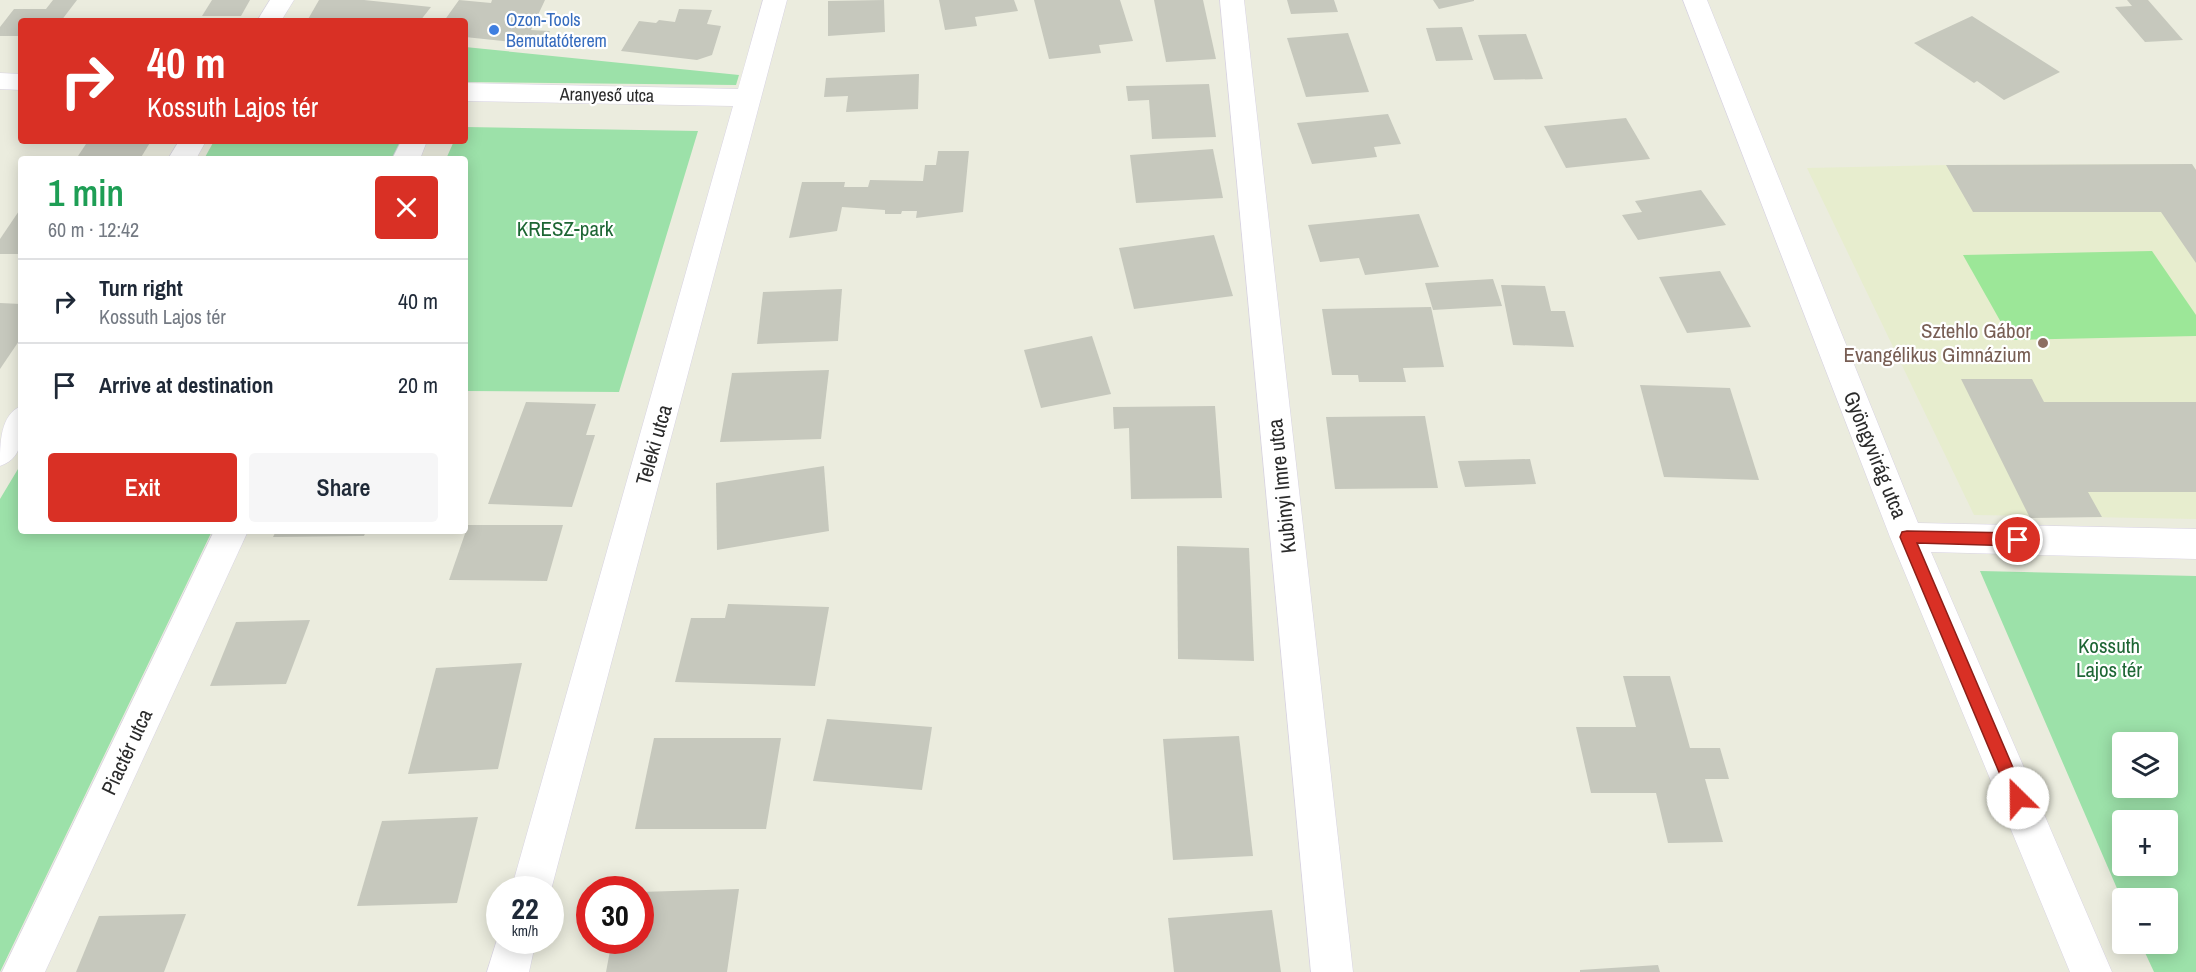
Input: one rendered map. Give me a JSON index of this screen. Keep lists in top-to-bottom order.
{
  "streets": {
    "street": [
      "Aranyeső utca",
      "Teleki utca",
      "Gyöngyvirág utca",
      "Kubinyi Imre utca",
      "Piactér utca"
    ]
  },
  "crossings": [
    ["Aranyeső utca", "Teleki utca"]
  ],
  "parks": ["KRESZ-park", "Kossuth Lajos tér"],
  "places": ["Ozon-Tools Bemutatóterem", "Sztehlo Gábor Evangélikus Gimnázium"],
  "page": {
    "turn": ["40 m", "Kossuth Lajos tér"],
    "heading": ["1 min", "60 m · 12:42"],
    "list": [
      {
        "name": "Turn right",
        "note": "Kossuth Lajos tér",
        "value": "40 m"
      },
      {
        "name": "Arrive at destination",
        "value": "20 m"
      }
    ],
    "buttons": ["Exit", "Share"],
    "map_buttons": ["+", "−"],
    "speed": "22 km/h",
    "limit": "30"
  }
}
